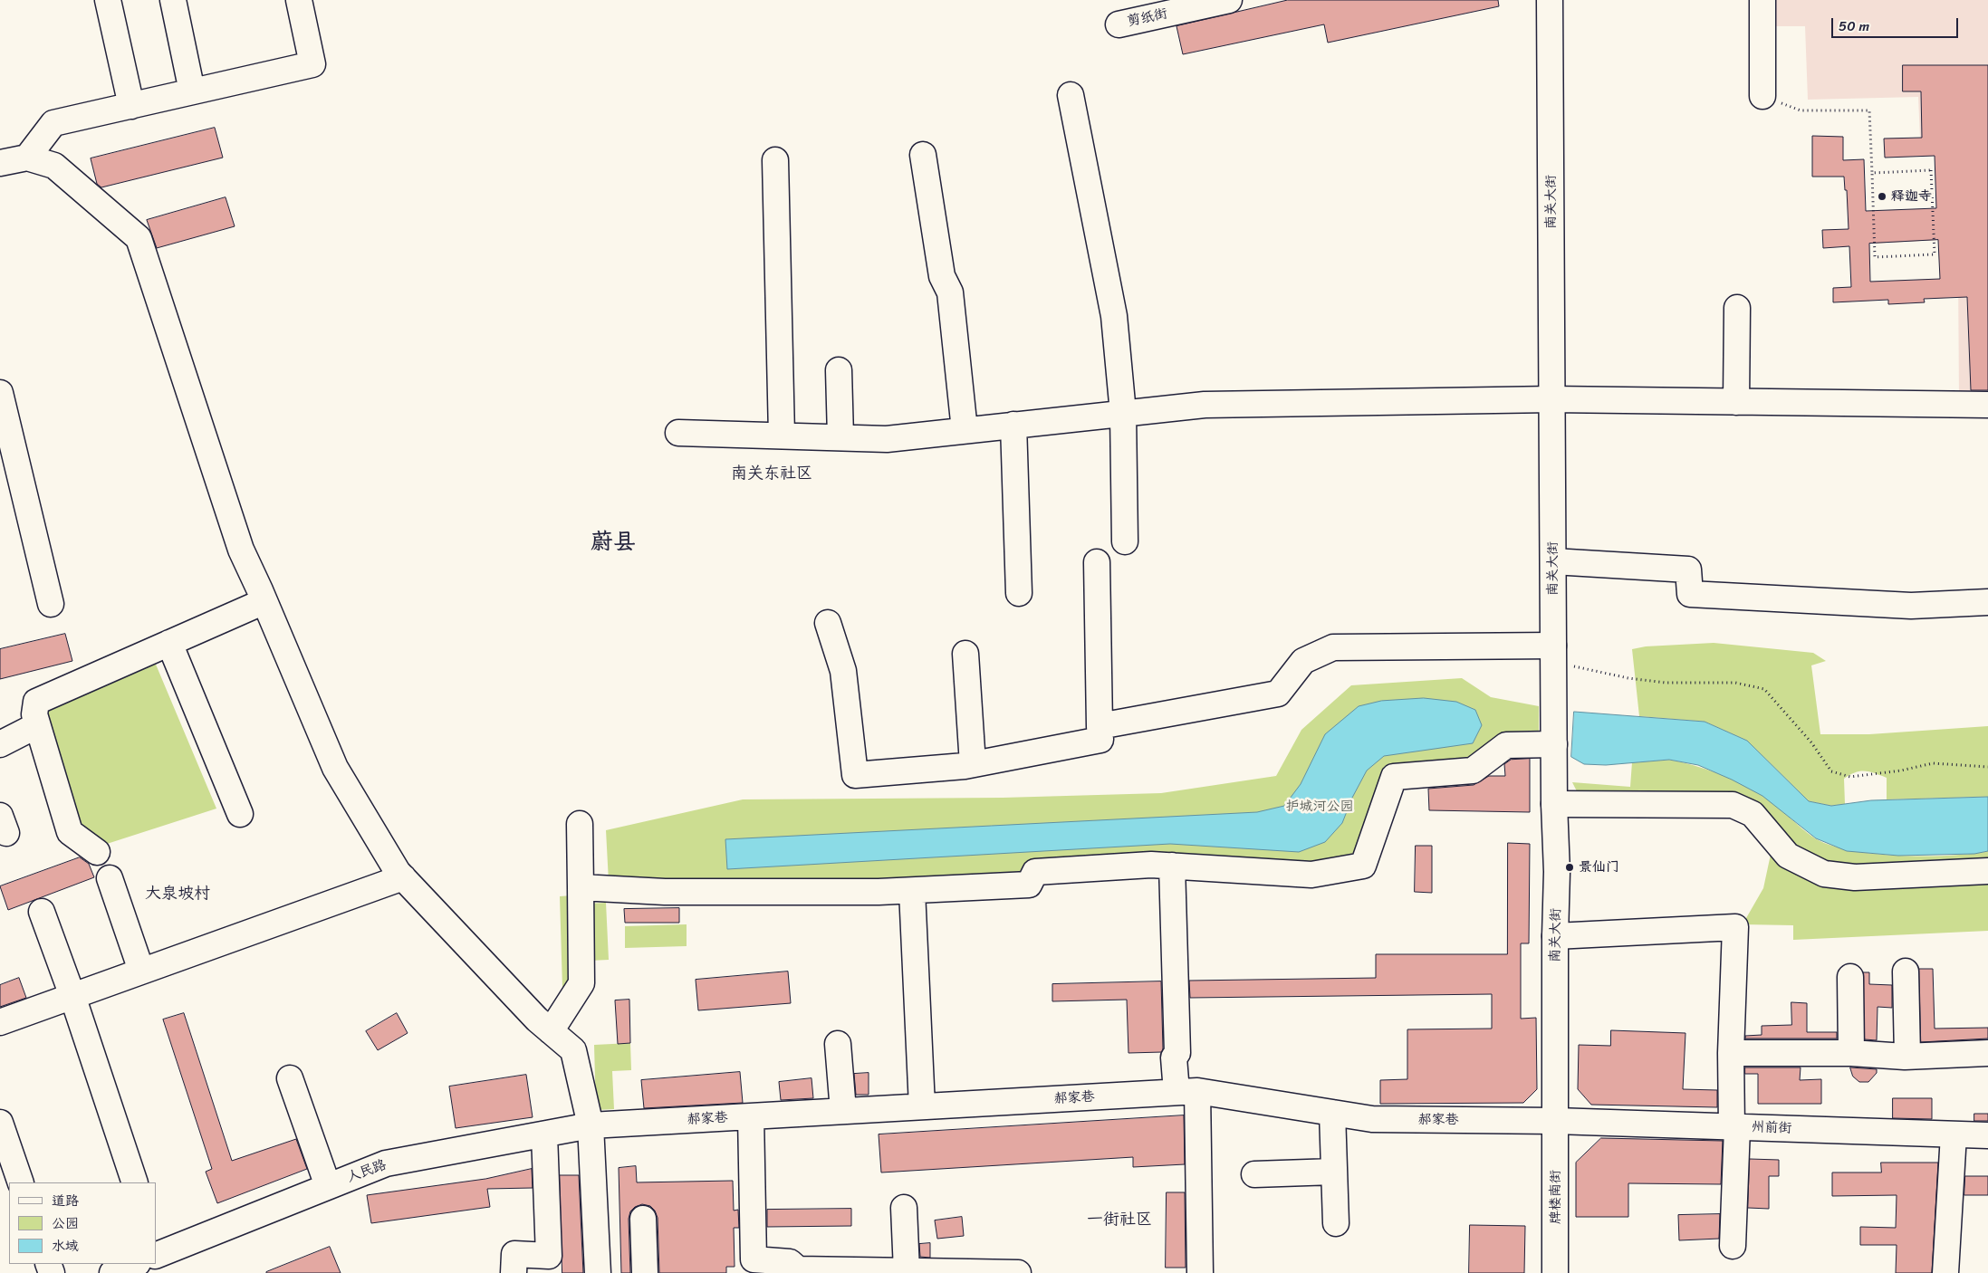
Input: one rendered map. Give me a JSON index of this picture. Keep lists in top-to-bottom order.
{
  "streets": {
    "street": [
      "剪纸街",
      "南关大街",
      "郝家巷",
      "州前街",
      "人民路",
      "牌楼南街"
    ]
  },
  "crossings": [
    ["南关大街", "郝家巷"],
    ["南关大街", "州前街"],
    ["南关大街", "牌楼南街"],
    ["郝家巷", "州前街"],
    ["郝家巷", "人民路"],
    ["郝家巷", "牌楼南街"],
    ["州前街", "牌楼南街"]
  ],
  "districts": [
    "南关东社区",
    "蔚县",
    "大泉坡村",
    "一街社区"
  ],
  "parks": ["护城河公园"],
  "places": ["释迦寺", "景仙门"],
  "legend": ["道路", "公园", "水域"],
  "scale_bar": "50 m"
}
